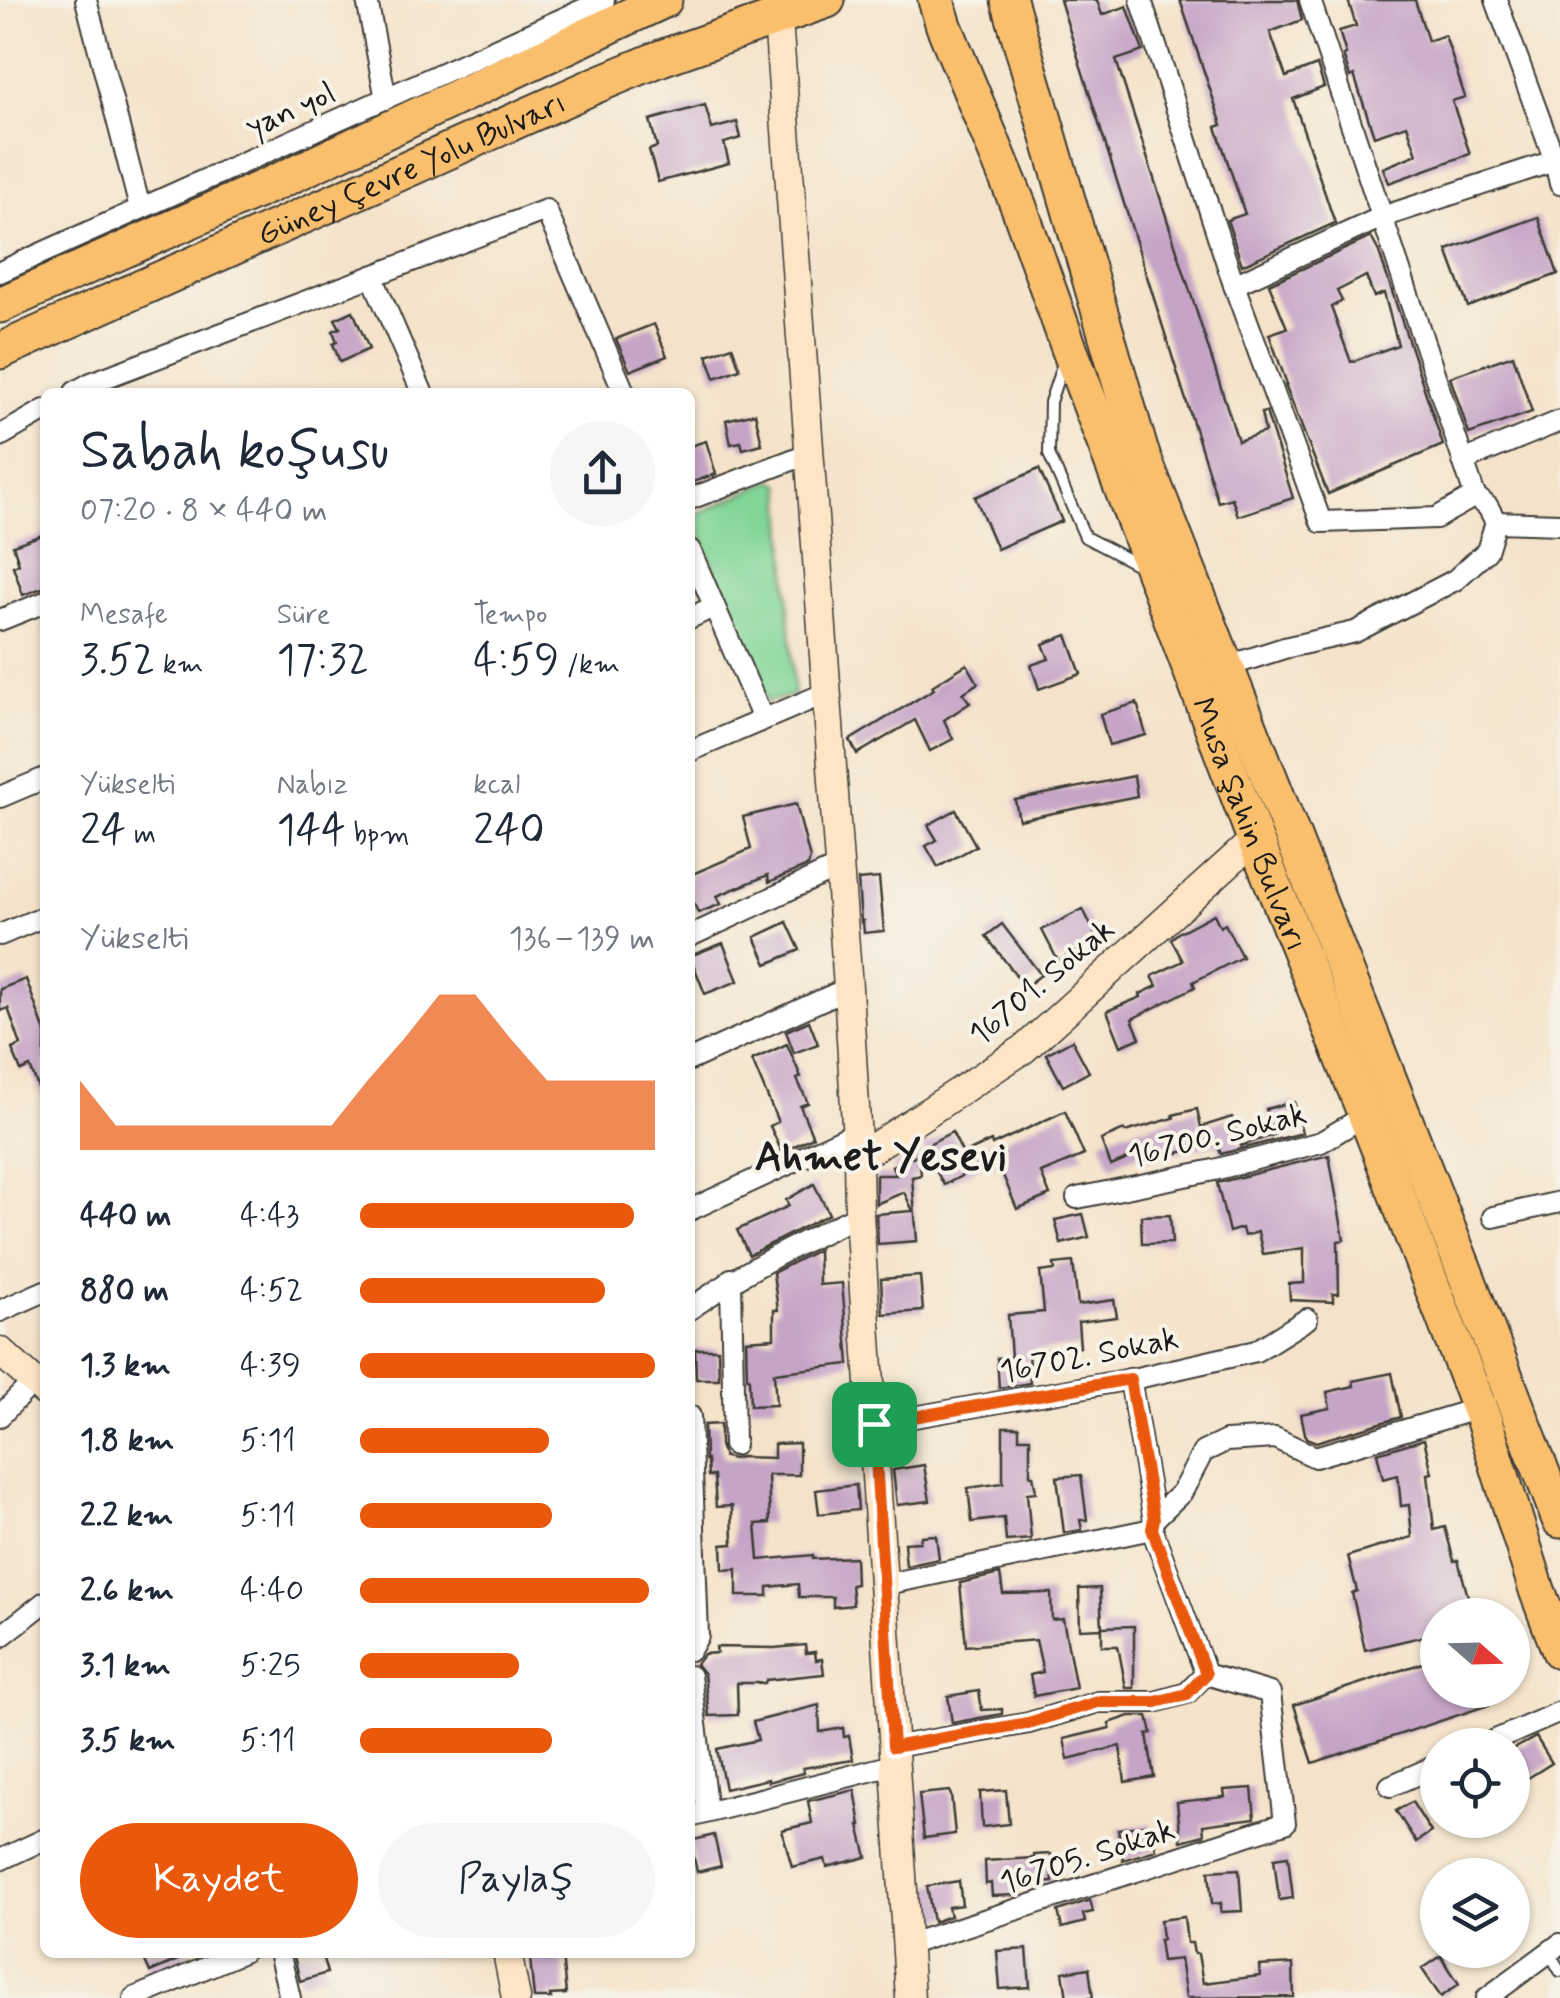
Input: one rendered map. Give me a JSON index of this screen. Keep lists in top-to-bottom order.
{
  "streets": {
    "highway": ["Güney Çevre Yolu Bulvarı", "Musa Şahin Bulvarı"],
    "main road": ["16701. Sokak"],
    "street": [
      "yan yol",
      "16700. Sokak",
      "16702. Sokak",
      "16705. Sokak"
    ]
  },
  "crossings": [
    ["Musa Şahin Bulvarı", "16701. Sokak"],
    ["Musa Şahin Bulvarı", "16700. Sokak"]
  ],
  "districts": ["Ahmet Yesevi"],
  "north": "right",
  "page": {
    "heading": ["Sabah koşusu", "07:20 · 8 × 440 m"],
    "stats": [
      ["Mesafe", "3.52 km"],
      ["Süre", "17:32"],
      ["Tempo", "4:59 /km"],
      ["Yükselti", "24 m"],
      ["Nabız", "144 bpm"],
      ["kcal", "240"]
    ],
    "chart": ["Yükselti", "136–139 m"],
    "list": [
      {
        "name": "440 m",
        "note": "4:43"
      },
      {
        "name": "880 m",
        "note": "4:52"
      },
      {
        "name": "1.3 km",
        "note": "4:39"
      },
      {
        "name": "1.8 km",
        "note": "5:11"
      },
      {
        "name": "2.2 km",
        "note": "5:11"
      },
      {
        "name": "2.6 km",
        "note": "4:40"
      },
      {
        "name": "3.1 km",
        "note": "5:25"
      },
      {
        "name": "3.5 km",
        "note": "5:11"
      }
    ],
    "buttons": ["Kaydet", "Paylaş"]
  }
}
